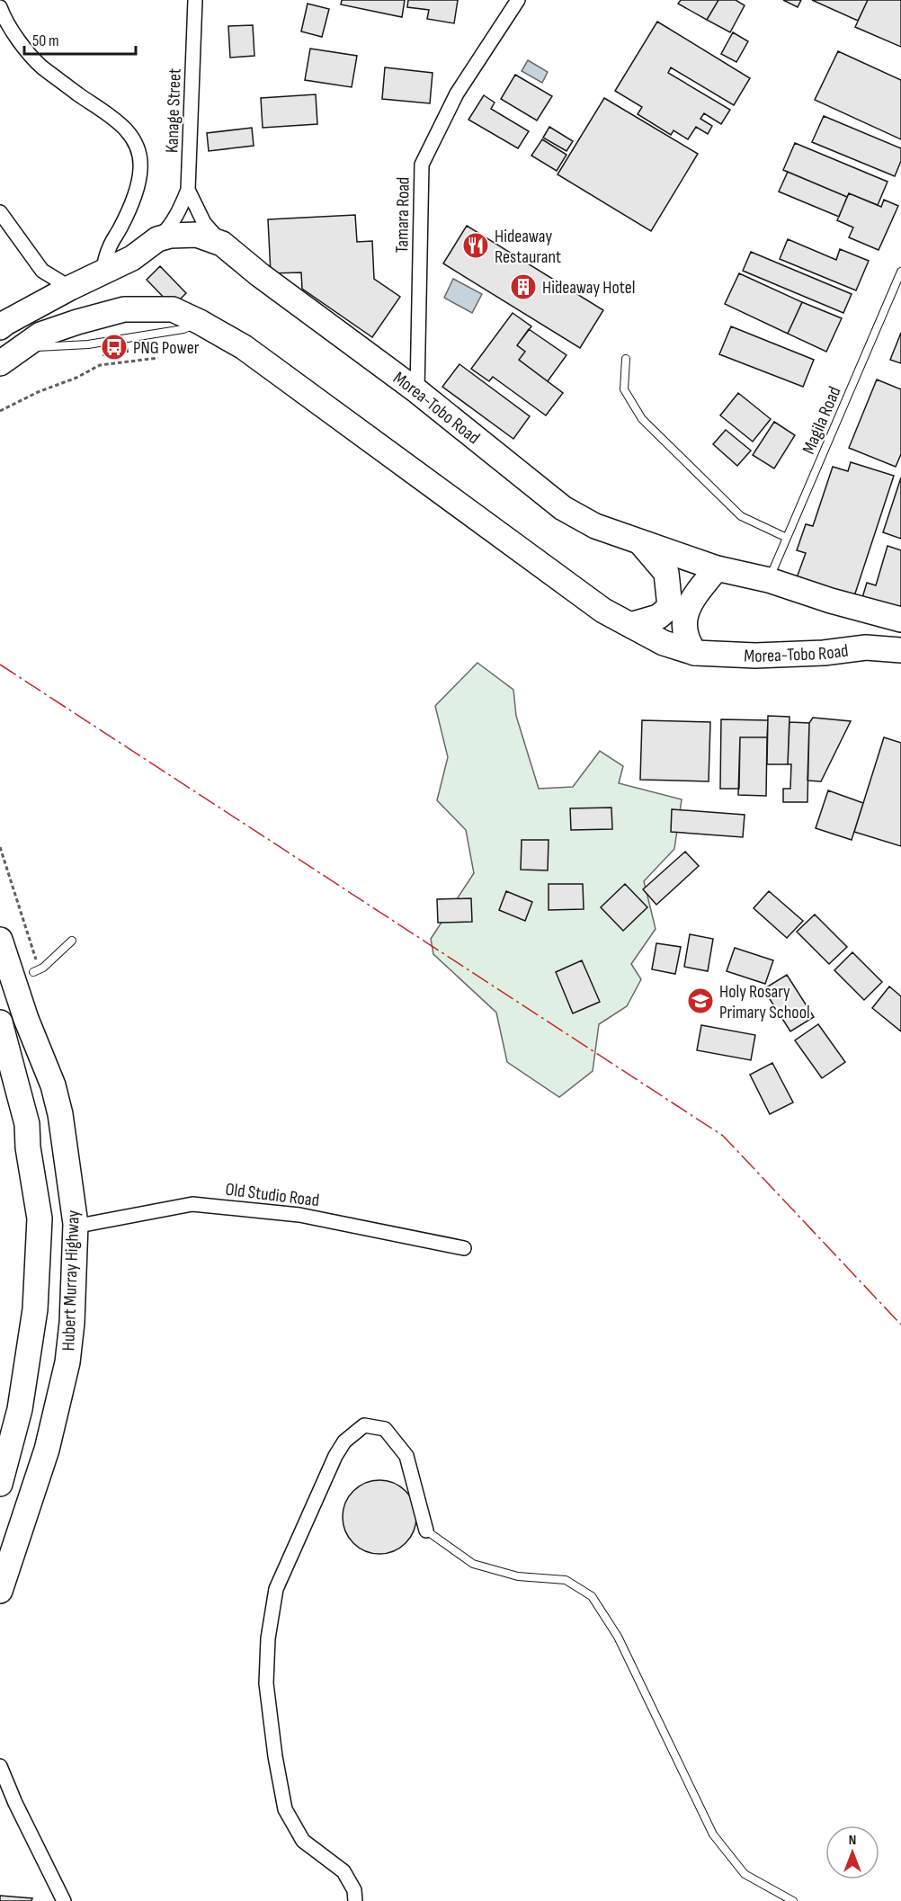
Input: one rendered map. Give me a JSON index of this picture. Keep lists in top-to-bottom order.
{
  "streets": {
    "highway": ["Morea-Tobo Road", "Hubert Murray Highway"],
    "street": ["Kanage Street", "Tamara Road", "Old Studio Road"],
    "lane": ["Magila Road"]
  },
  "crossings": [
    ["Kanage Street", "Morea-Tobo Road"],
    ["Tamara Road", "Morea-Tobo Road"],
    ["Morea-Tobo Road", "Magila Road"],
    ["Old Studio Road", "Hubert Murray Highway"]
  ],
  "places": {
    "restaurant": ["Hideaway Restaurant"],
    "building": ["Hideaway Hotel"],
    "bus stop": ["PNG Power"],
    "school or university": ["Holy Rosary Primary School"]
  },
  "scale_bar": "50 m",
  "north": "top"
}
